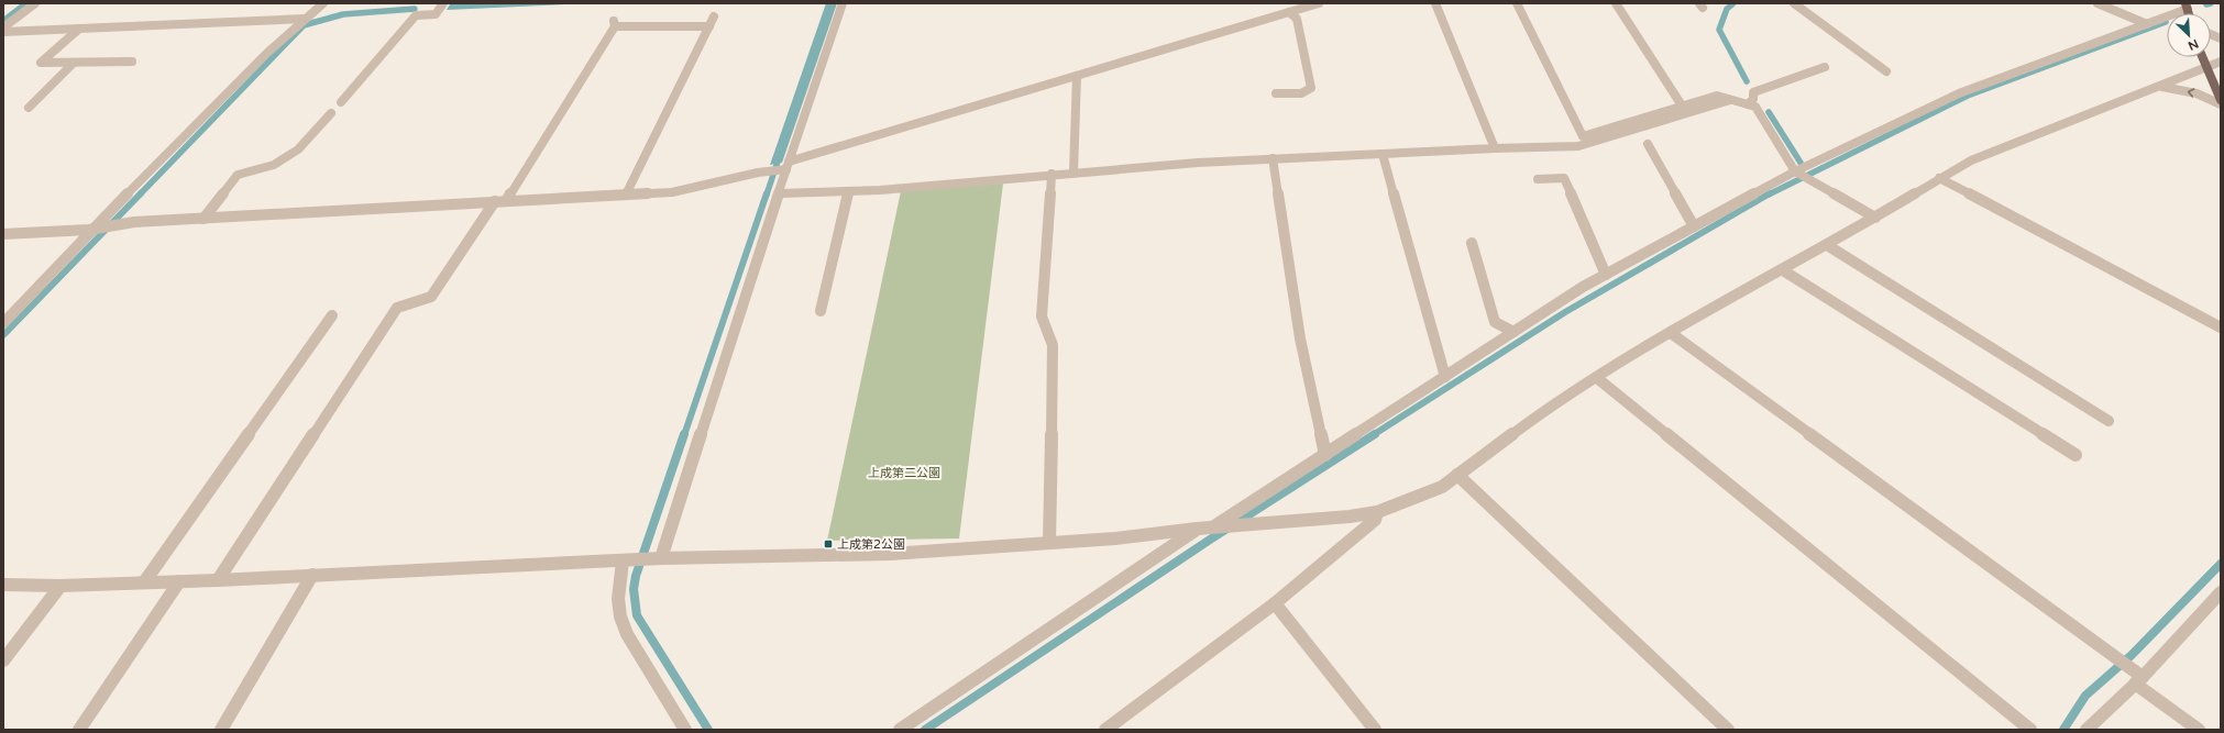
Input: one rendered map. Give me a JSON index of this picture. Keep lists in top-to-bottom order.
{
  "parks": ["上成第二公園"],
  "places": {
    "transit": ["上成第2公園"]
  },
  "north": "bottom right"
}
